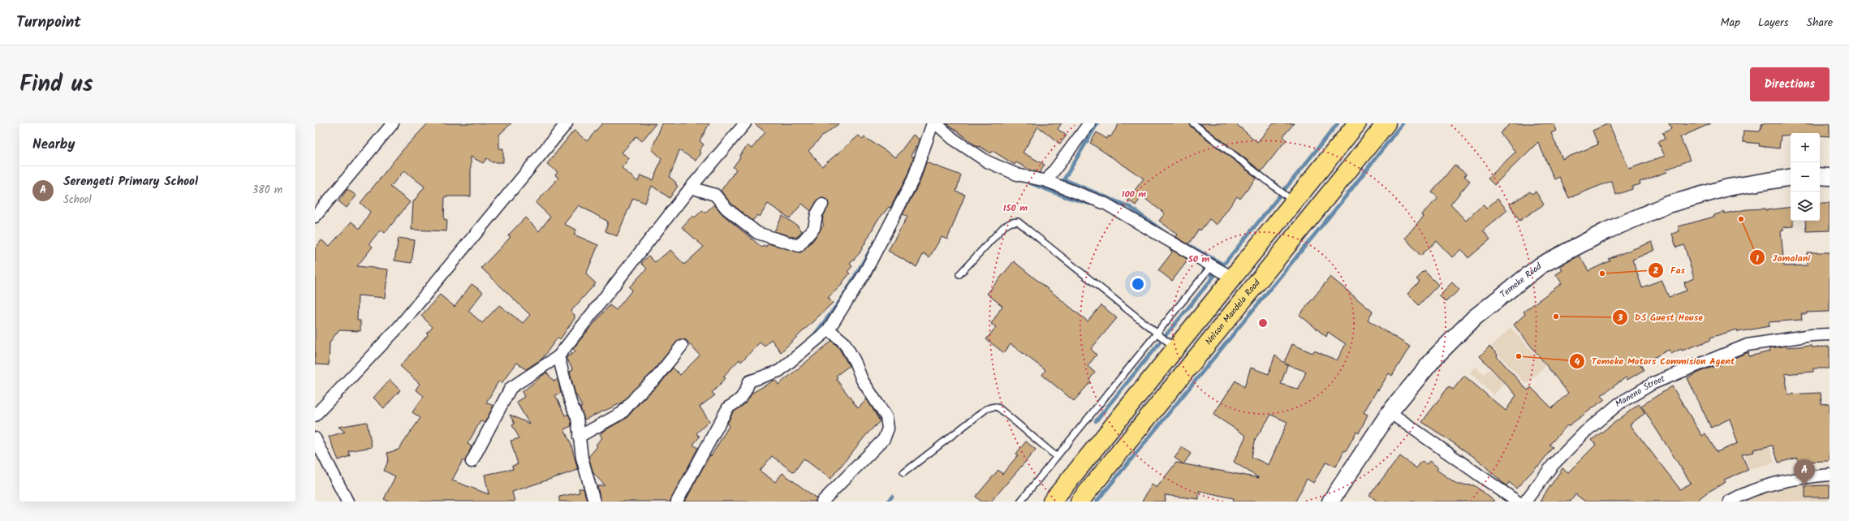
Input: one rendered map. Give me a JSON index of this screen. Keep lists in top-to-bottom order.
{
  "streets": {
    "main road": ["Nelson Mandela Road"],
    "street": ["Temeke Road", "Maneno Street"]
  },
  "places": [
    "Jamalani",
    "Fas",
    "DS Guest House",
    "Temeke Motors Commision Agent"
  ],
  "page": {
    "header": "Turnpoint",
    "nav": ["Map", "Layers", "Share"],
    "title": "Find us",
    "buttons": "Directions",
    "heading": "Nearby",
    "map_buttons": ["+", "−"],
    "list": [
      {
        "mark": "A",
        "name": "Serengeti Primary School",
        "note": "School",
        "value": "380 m"
      }
    ],
    "pins": "A"
  },
  "rings": ["100 m", "150 m", "50 m"]
}
